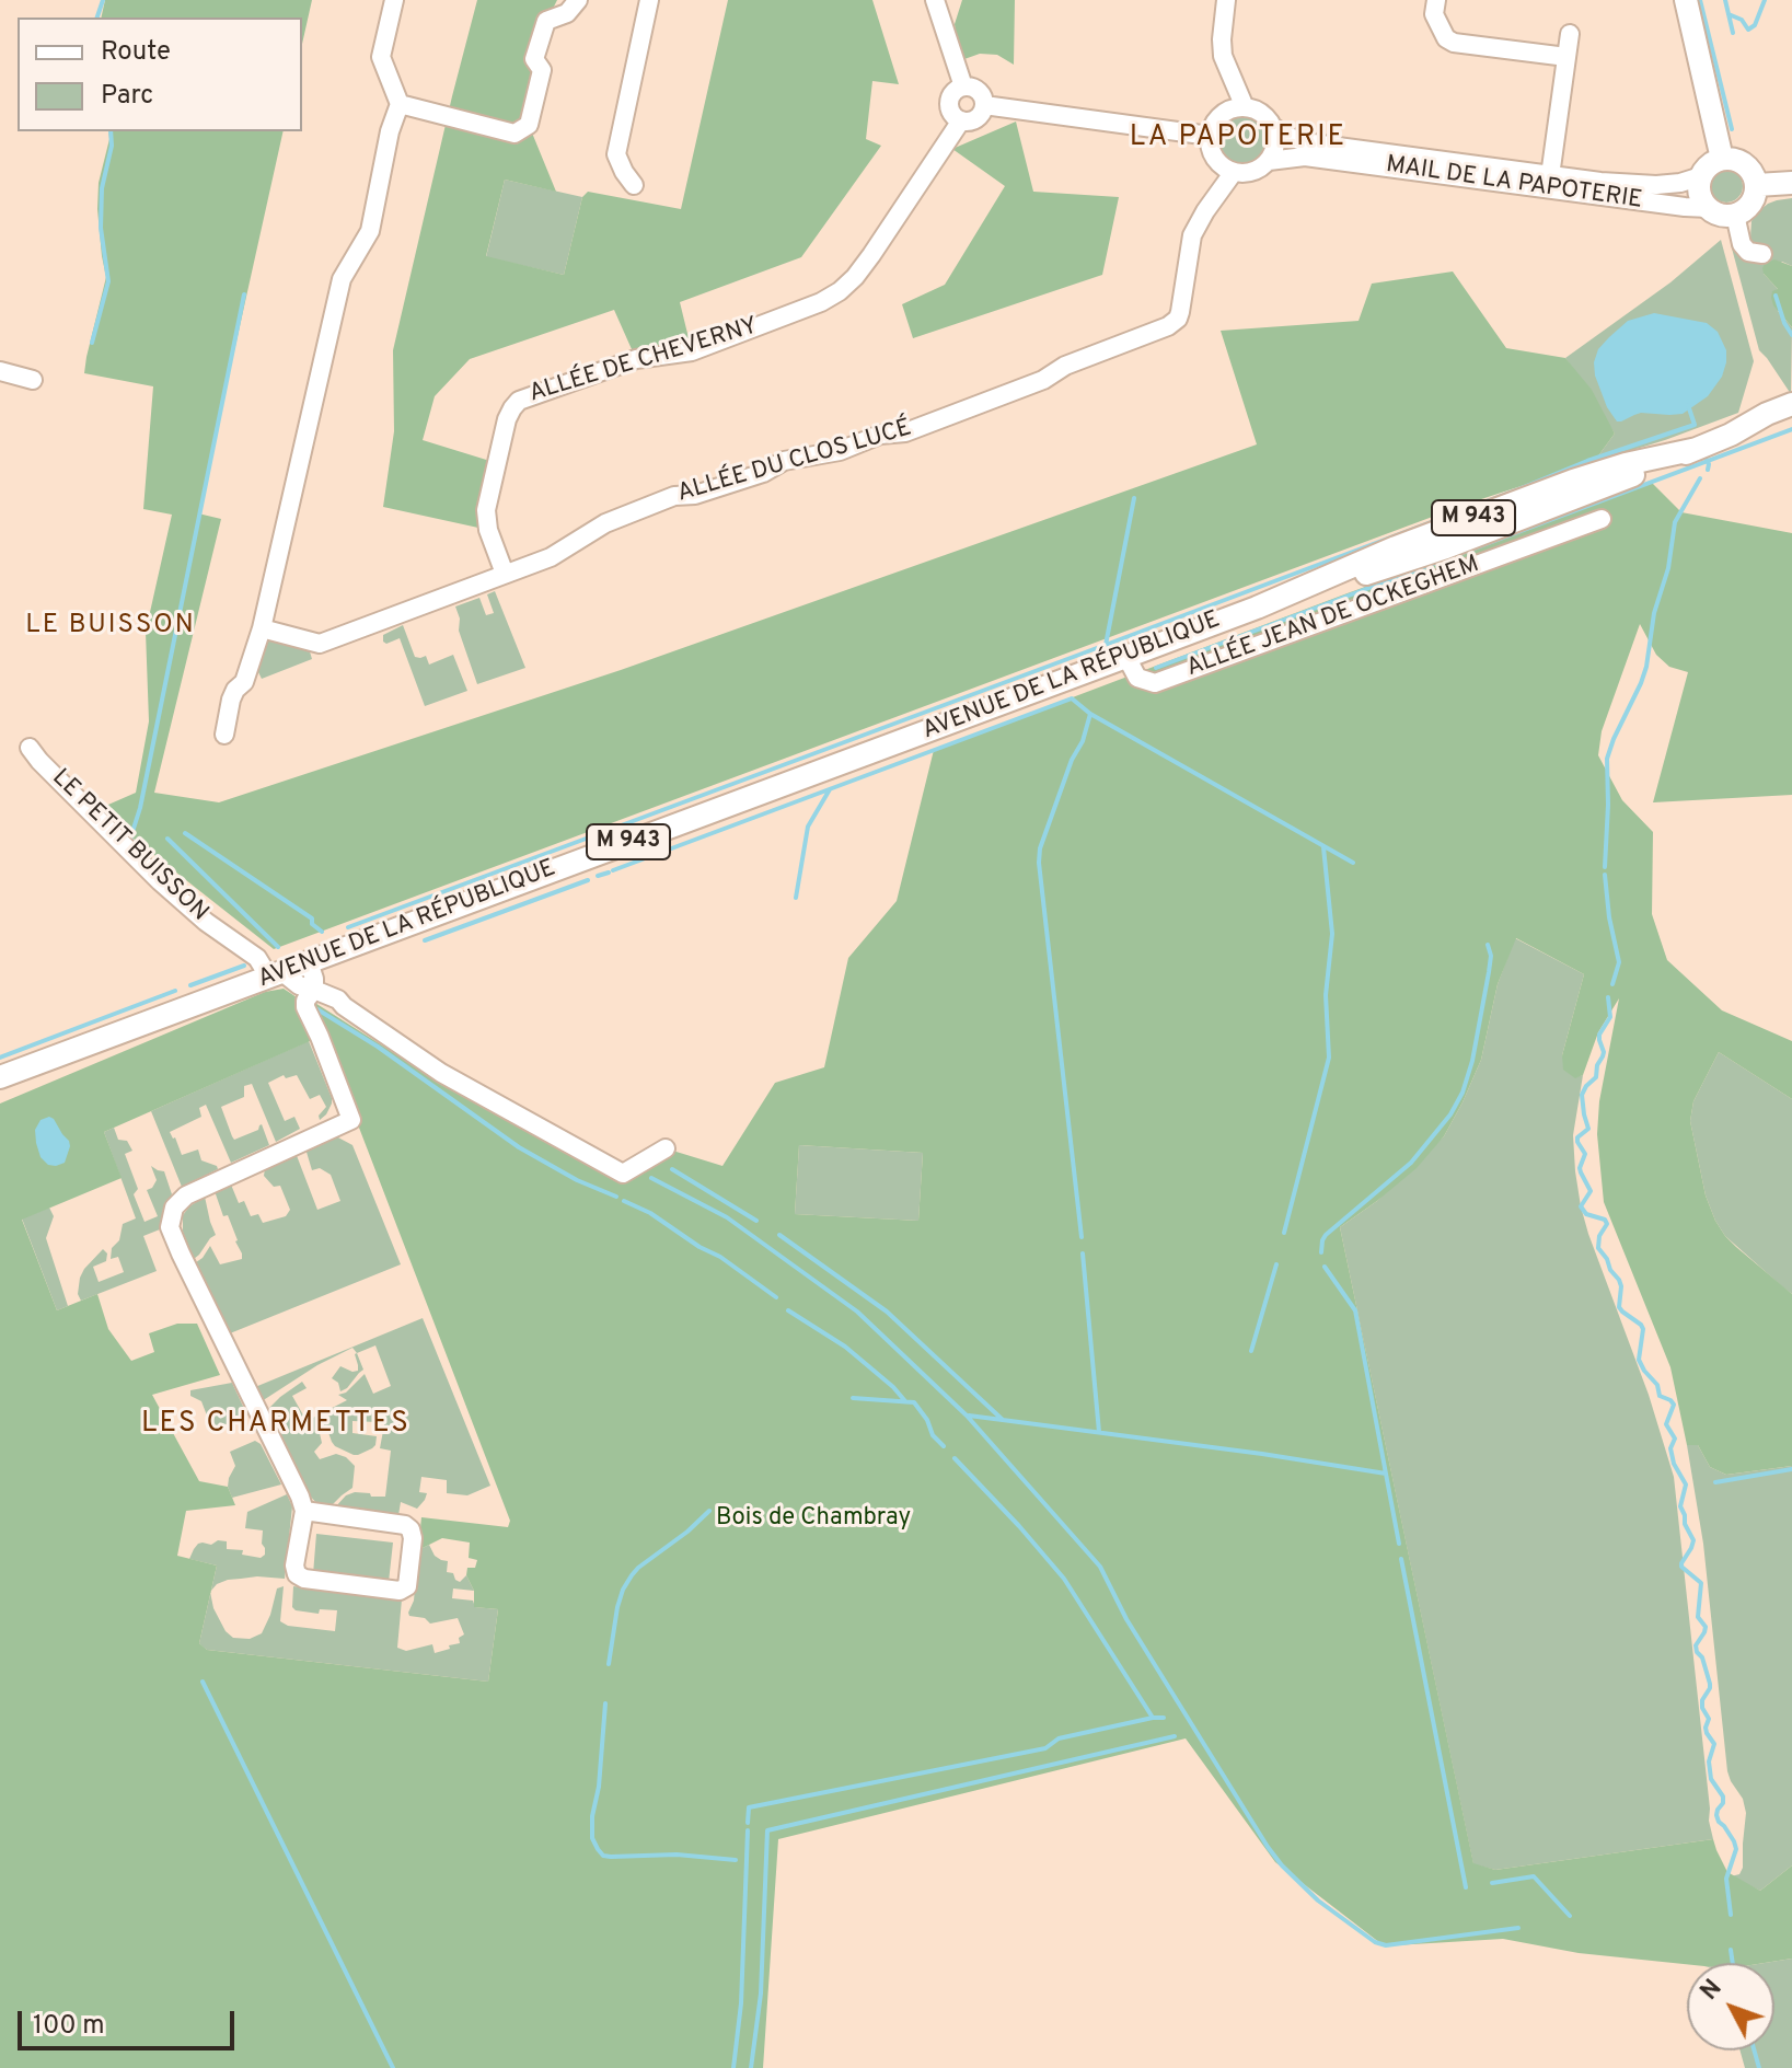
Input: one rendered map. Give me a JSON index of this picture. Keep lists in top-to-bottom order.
{
  "streets": {
    "main road": ["M 943", "AVENUE DE LA RÉPUBLIQUE"],
    "street": [
      "MAIL DE LA PAPOTERIE",
      "ALLÉE DE CHEVERNY",
      "ALLÉE DU CLOS LUCÉ",
      "ALLÉE JEAN DE OCKEGHEM",
      "LE PETIT BUISSON"
    ]
  },
  "crossings": [
    ["MAIL DE LA PAPOTERIE", "ALLÉE DU CLOS LUCÉ"],
    ["ALLÉE DE CHEVERNY", "ALLÉE DU CLOS LUCÉ"],
    ["ALLÉE JEAN DE OCKEGHEM", "AVENUE DE LA RÉPUBLIQUE"],
    ["AVENUE DE LA RÉPUBLIQUE", "LE PETIT BUISSON"]
  ],
  "districts": ["LA PAPOTERIE", "LE BUISSON", "LES CHARMETTES"],
  "parks": ["Bois de Chambray"],
  "legend": ["Route", "Parc"],
  "scale_bar": "100 m",
  "north": "top left"
}
